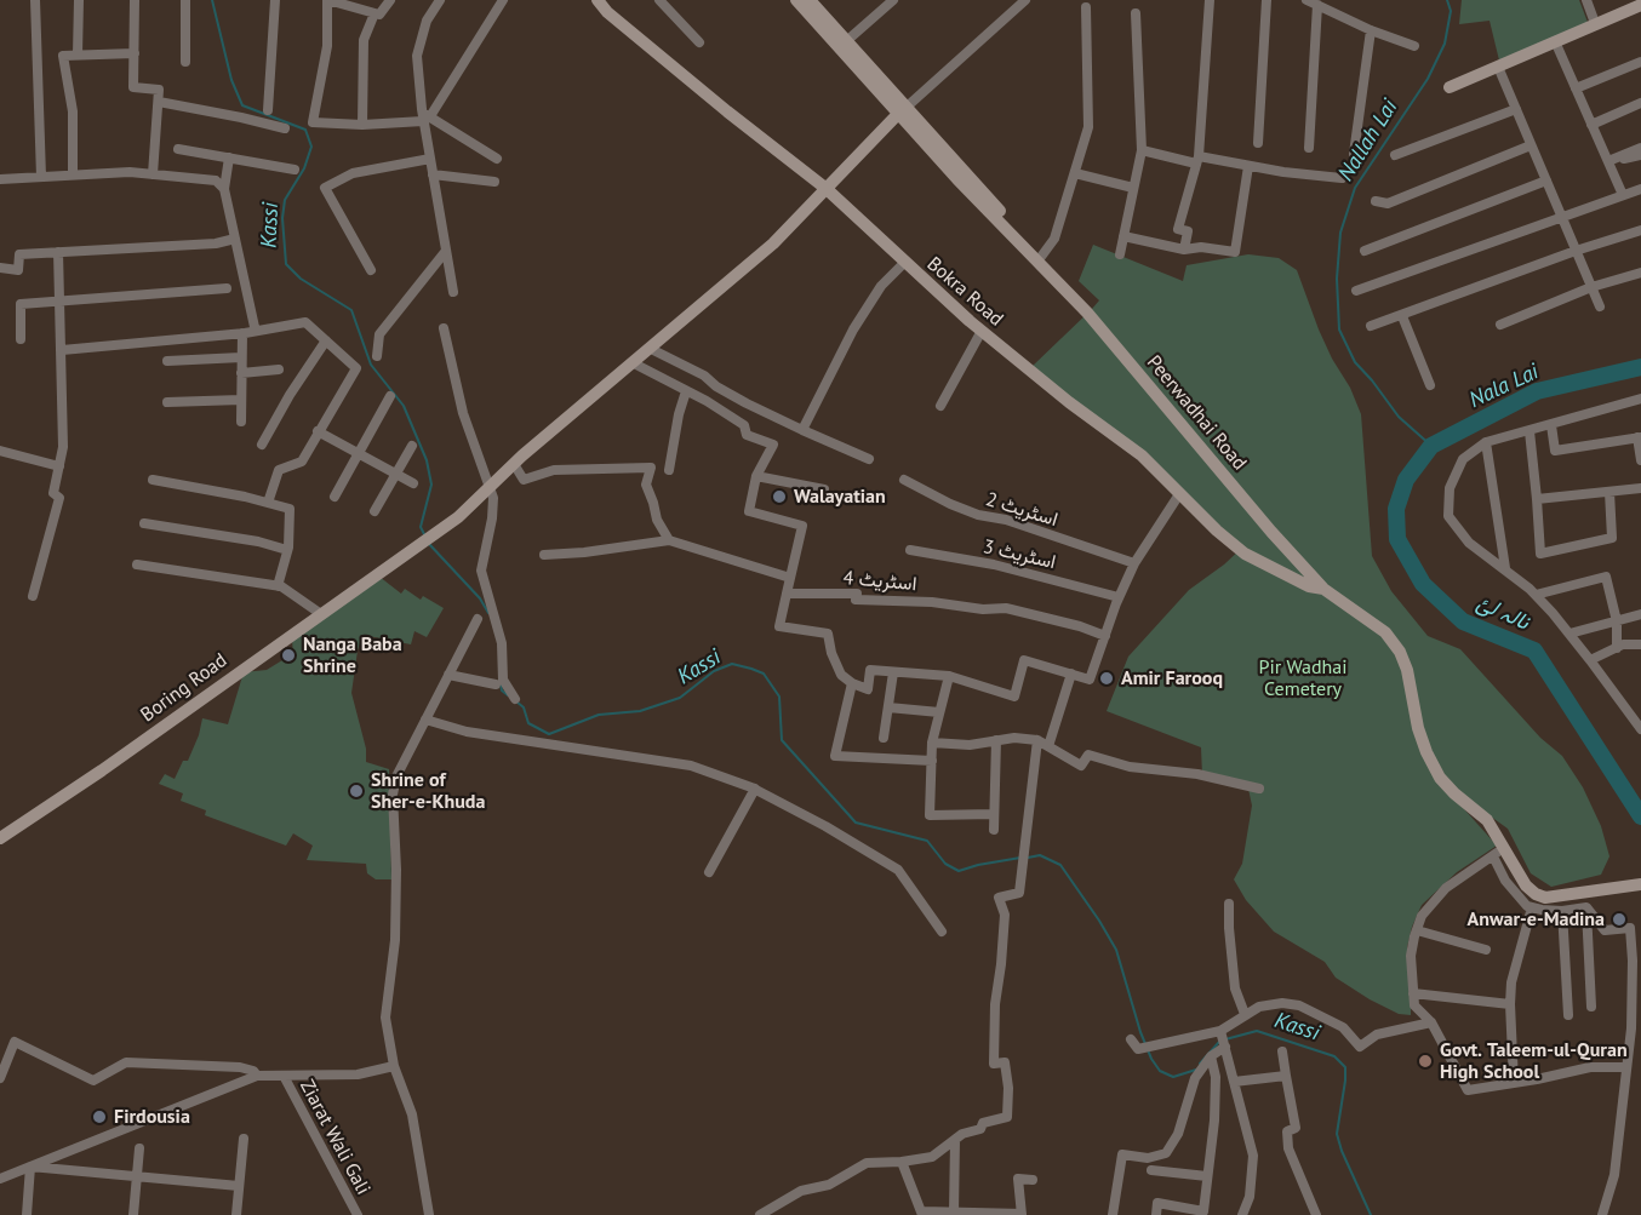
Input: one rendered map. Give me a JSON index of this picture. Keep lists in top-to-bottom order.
{
  "streets": {
    "street": [
      "Bokra Road",
      "Peerwadhai Road",
      "اسٹریٹ 2",
      "اسٹریٹ 3",
      "اسٹریٹ 4",
      "Boring Road",
      "Ziarat Wali Gali"
    ]
  },
  "crossings": [
    ["Bokra Road", "Peerwadhai Road"],
    ["Bokra Road", "Boring Road"],
    ["Peerwadhai Road", "Boring Road"]
  ],
  "water": [
    "Nallah Lai",
    "Kassi",
    "Nala Lai",
    "نالہ لئ"
  ],
  "parks": ["Pir Wadhai Cemetery"],
  "places": [
    "Walayatian",
    "Nanga Baba Shrine",
    "Amir Farooq",
    "Shrine of Sher-e-Khuda",
    "Anwar-e-Madina",
    "Govt. Taleem-ul-Quran High School",
    "Firdousia"
  ]
}
